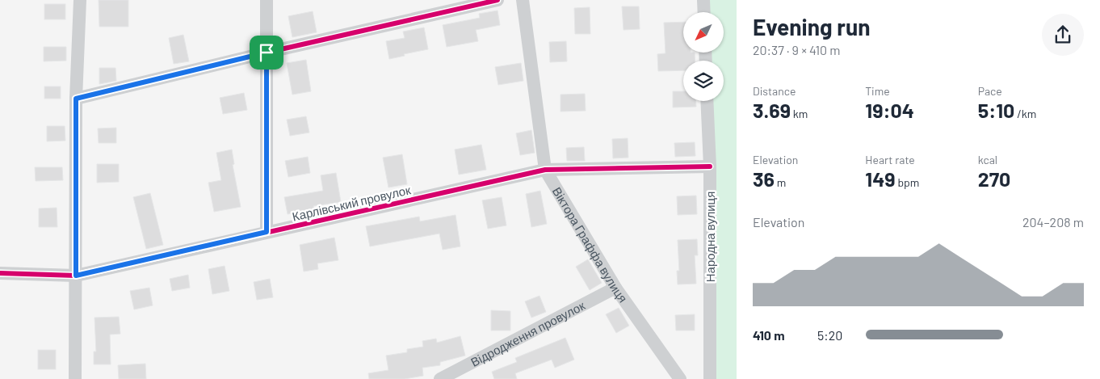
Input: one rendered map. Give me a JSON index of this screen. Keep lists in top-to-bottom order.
{
  "streets": {
    "street": [
      "Карлівський провулок",
      "Народна вулиця",
      "Віктора Граффа вулиця",
      "Відродження провулок"
    ]
  },
  "crossings": [
    ["Карлівський провулок", "Народна вулиця"],
    ["Карлівський провулок", "Віктора Граффа вулиця"],
    ["Віктора Граффа вулиця", "Відродження провулок"]
  ],
  "north": "bottom left",
  "page": {
    "heading": ["Evening run", "20:37 · 9 × 410 m"],
    "stats": [
      ["Distance", "3.69 km"],
      ["Time", "19:04"],
      ["Pace", "5:10 /km"],
      ["Elevation", "36 m"],
      ["Heart rate", "149 bpm"],
      ["kcal", "270"]
    ],
    "chart": ["Elevation", "204–208 m"],
    "list": [
      {
        "name": "410 m",
        "note": "5:20"
      }
    ]
  }
}
